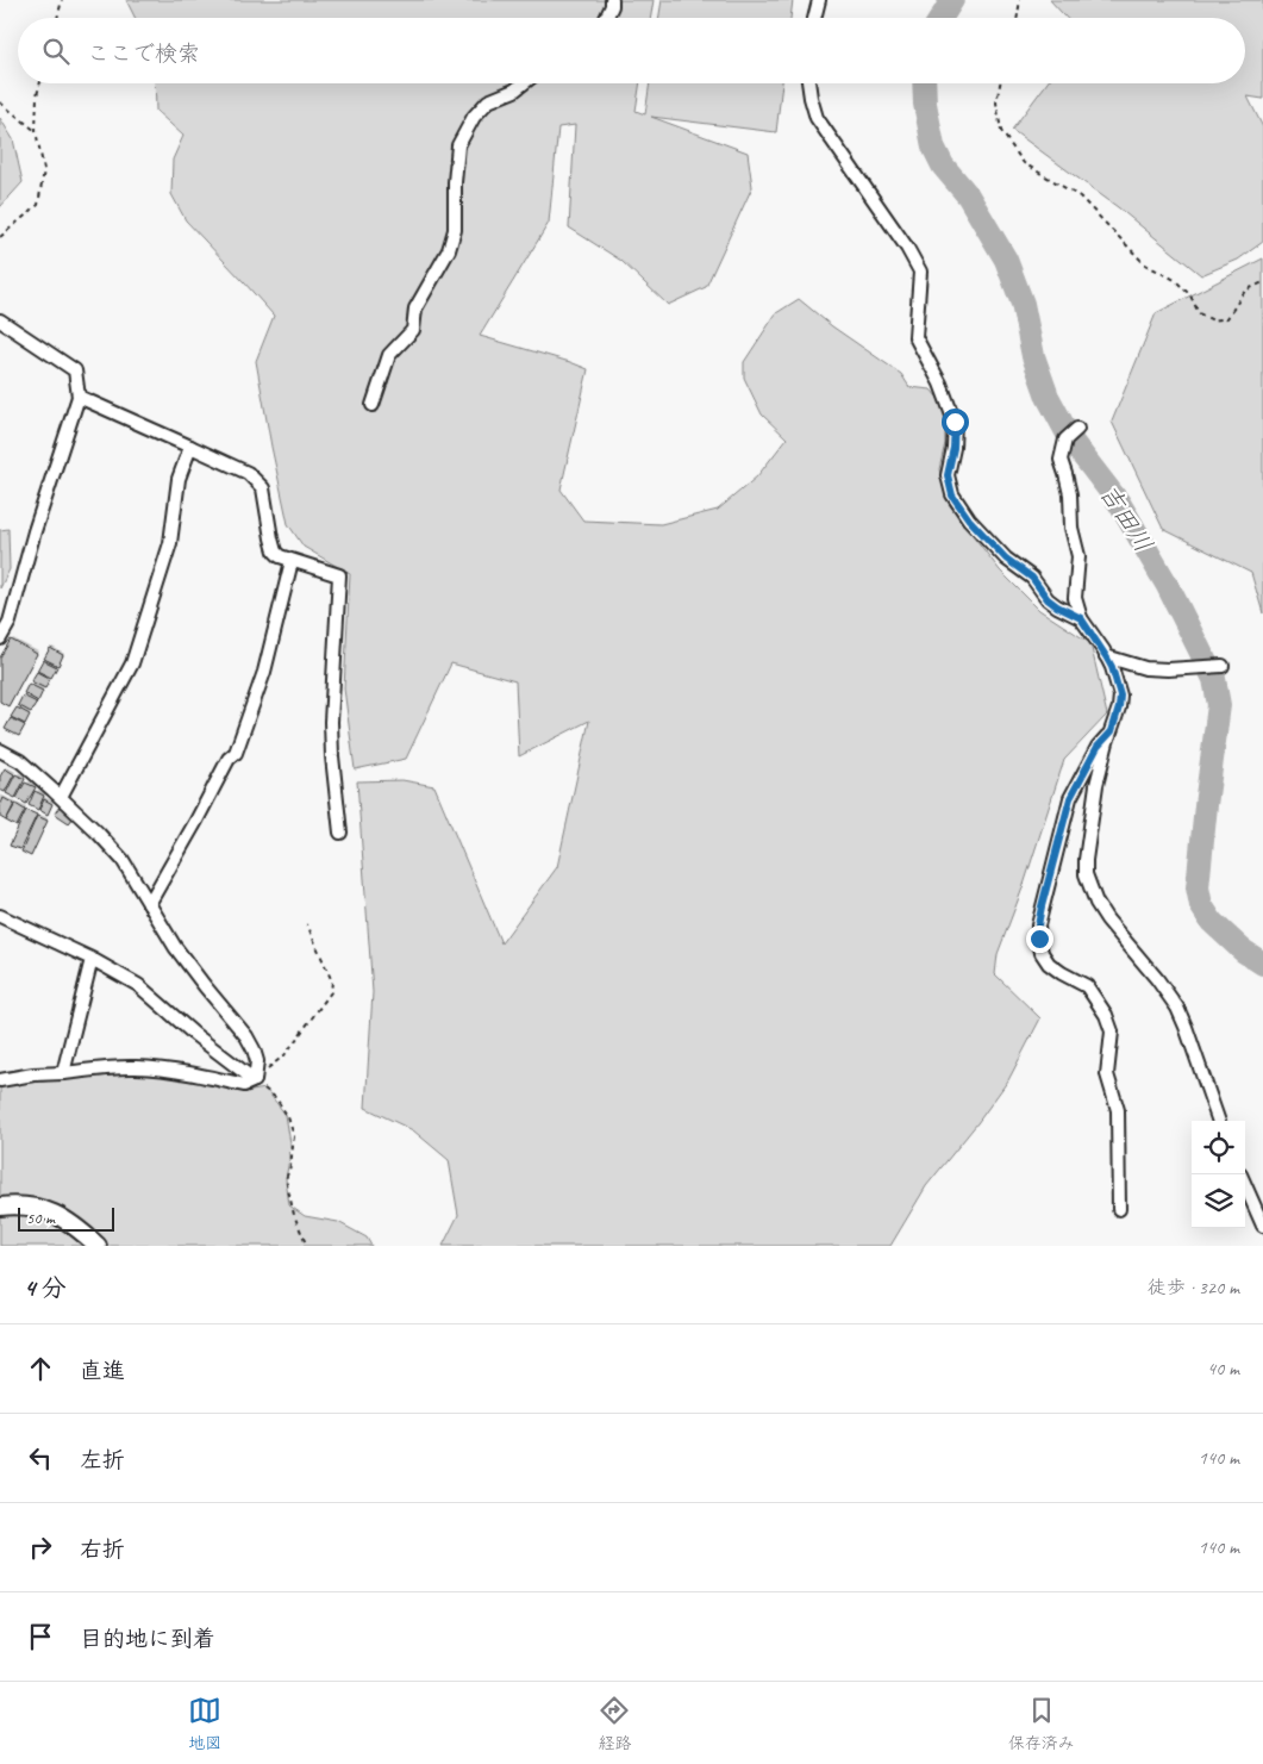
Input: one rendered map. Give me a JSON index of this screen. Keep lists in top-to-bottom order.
{
  "water": ["吉田川"],
  "scale_bar": "50 m",
  "page": {
    "search": "ここで検索",
    "scale": "50 m",
    "heading": ["4 分", "徒歩 · 320 m"],
    "list": [
      ["直進", "40 m"],
      ["左折", "140 m"],
      ["右折", "140 m"],
      "目的地に到着"
    ],
    "nav": ["地図", "経路", "保存済み"]
  }
}
